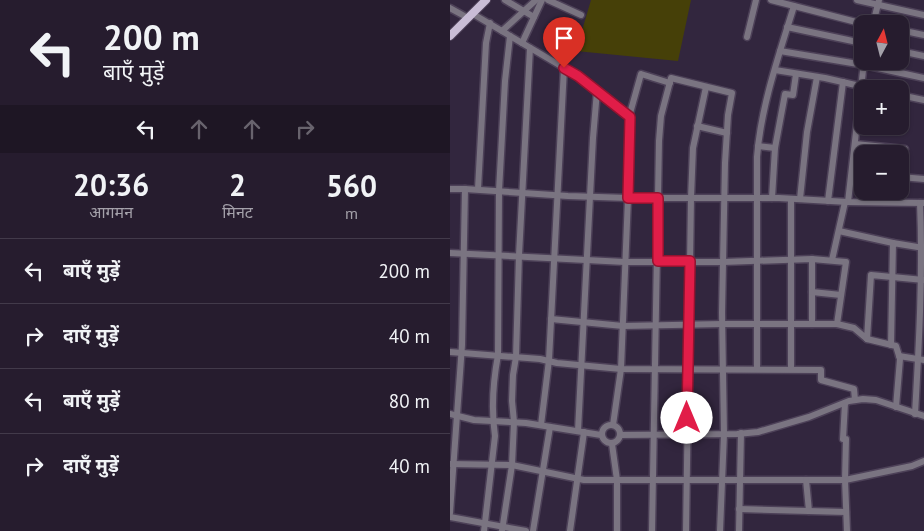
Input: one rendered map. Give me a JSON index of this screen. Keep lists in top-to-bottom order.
{
  "north": "top",
  "page": {
    "turn": ["200 m", "बाएँ मुड़ें"],
    "map_buttons": ["+", "−"],
    "eta": [
      "20:36",
      "आगमन",
      "2",
      "मिनट",
      "560",
      "m"
    ],
    "list": [
      {
        "name": "बाएँ मुड़ें",
        "value": "200 m"
      },
      {
        "name": "दाएँ मुड़ें",
        "value": "40 m"
      },
      {
        "name": "बाएँ मुड़ें",
        "value": "80 m"
      },
      {
        "name": "दाएँ मुड़ें",
        "value": "40 m"
      }
    ]
  }
}
